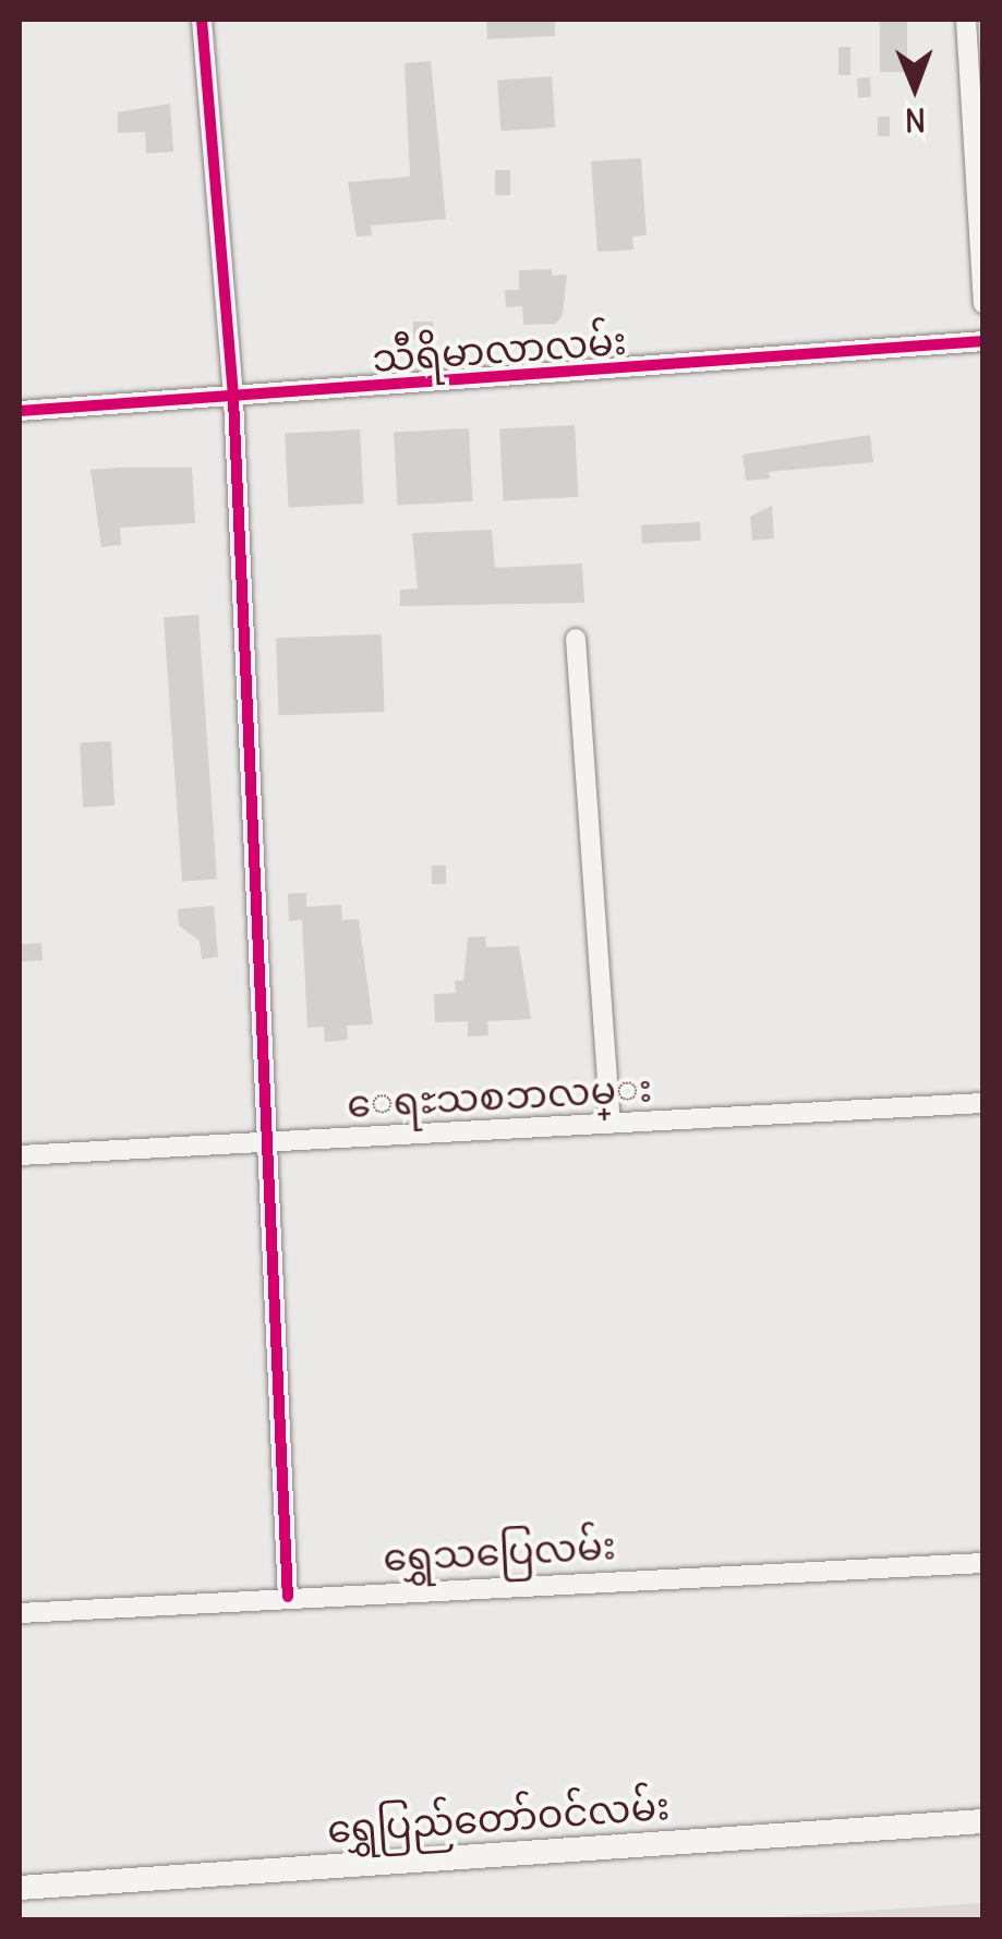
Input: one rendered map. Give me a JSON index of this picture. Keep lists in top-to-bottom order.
{
  "streets": {
    "main road": ["ရွှေပြည်တော်ဝင်လမ်း"],
    "street": ["သီရိမာလာလမ်း", "ေရႊသစၥာလမ္း", "ရွှေသပြေလမ်း"]
  },
  "north": "bottom"
}
